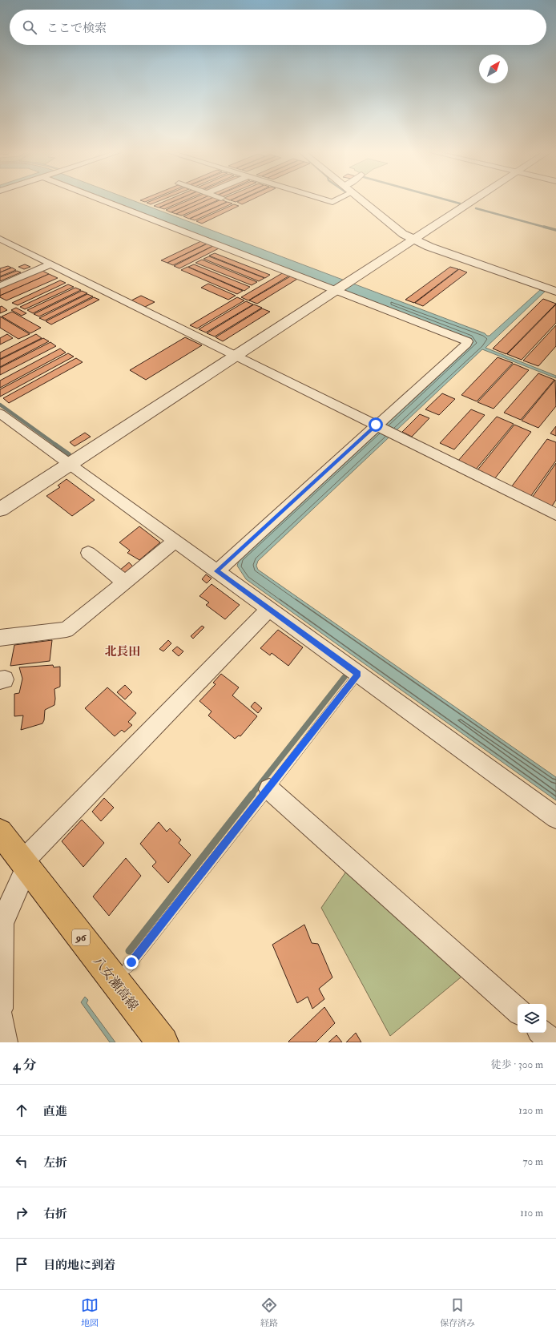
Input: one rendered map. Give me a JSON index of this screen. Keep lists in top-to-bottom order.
{
  "streets": {
    "main road": ["96", "八女瀬高線"]
  },
  "districts": ["北長田"],
  "north": "top right",
  "page": {
    "search": "ここで検索",
    "heading": ["4 分", "徒歩 · 300 m"],
    "list": [
      ["直進", "120 m"],
      ["左折", "70 m"],
      ["右折", "110 m"],
      "目的地に到着"
    ],
    "nav": ["地図", "経路", "保存済み"]
  }
}
